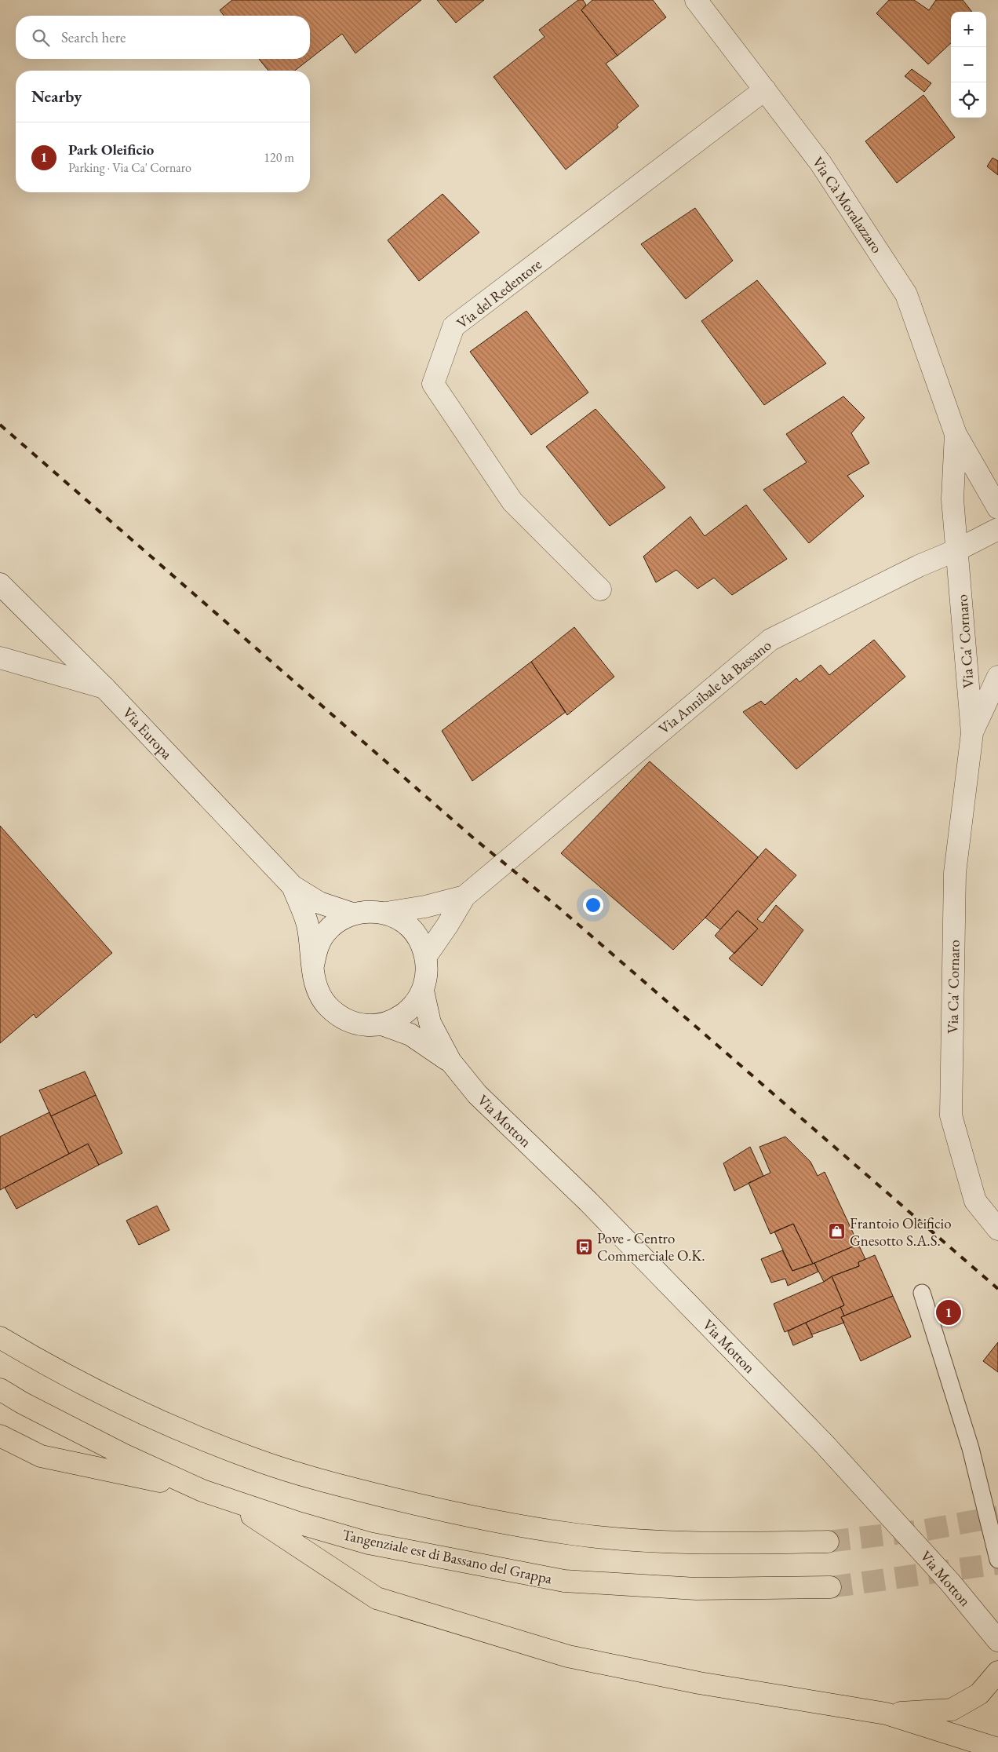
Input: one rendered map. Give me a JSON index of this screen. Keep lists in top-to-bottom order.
{
  "streets": {
    "highway": ["Tangenziale est di Bassano del Grappa"],
    "street": [
      "Via Cà Moralazzaro",
      "Via del Redentore",
      "Via Ca' Cornaro",
      "Via Annibale da Bassano",
      "Via Europa",
      "Via Motton"
    ]
  },
  "crossings": [
    ["Via Cà Moralazzaro", "Via del Redentore"],
    ["Via Cà Moralazzaro", "Via Ca' Cornaro"],
    ["Via Cà Moralazzaro", "Via Annibale da Bassano"],
    ["Via Ca' Cornaro", "Via Annibale da Bassano"],
    ["Via Annibale da Bassano", "Via Europa"],
    ["Via Annibale da Bassano", "Via Motton"],
    ["Via Europa", "Via Motton"]
  ],
  "places": {
    "shop": ["Frantoio Oleificio Gnesotto S.A.S."],
    "bus stop": ["Pove - Centro Commerciale O.K."]
  },
  "page": {
    "map_buttons": ["+", "−"],
    "search": "Search here",
    "heading": "Nearby",
    "list": [
      {
        "mark": "1",
        "name": "Park Oleificio",
        "note": "Parking · Via Ca' Cornaro",
        "value": "120 m"
      }
    ],
    "pins": "1"
  }
}
